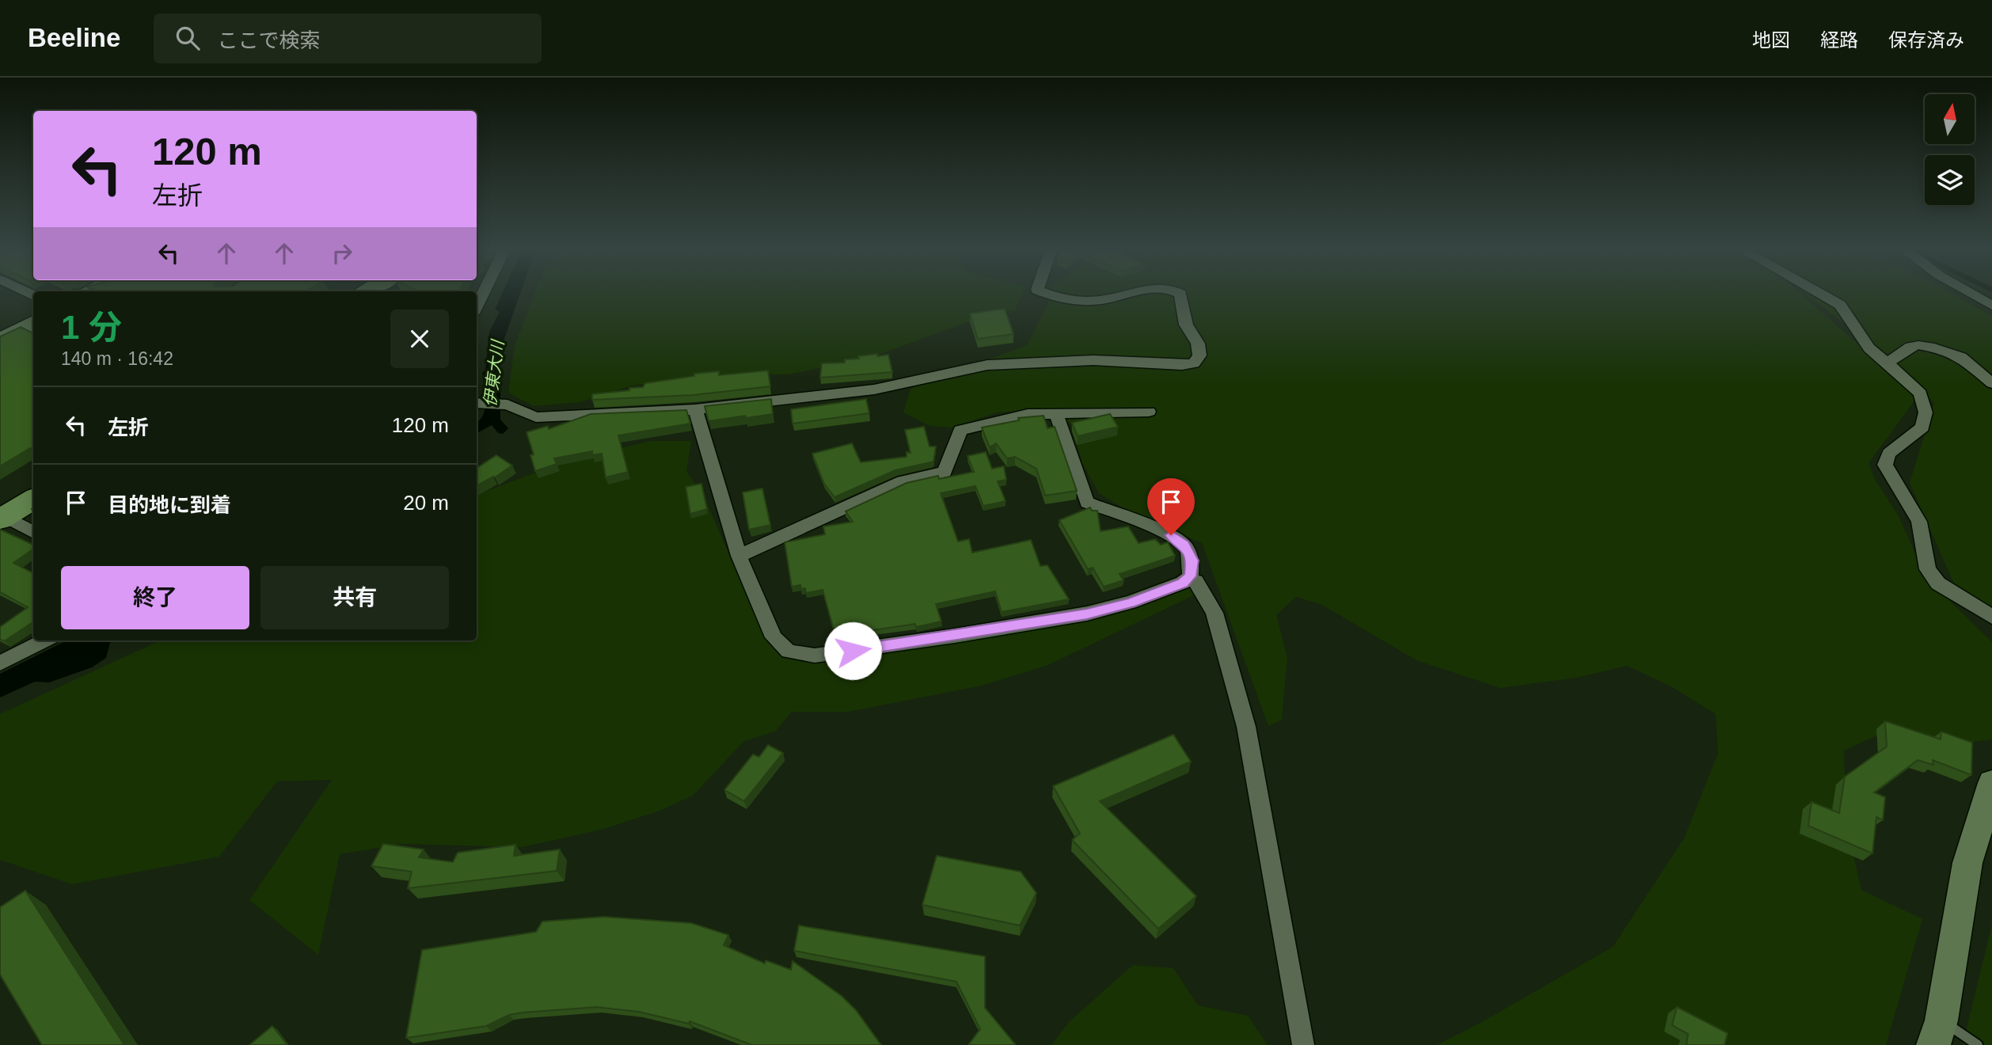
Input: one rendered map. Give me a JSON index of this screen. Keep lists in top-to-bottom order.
{
  "water": ["伊東大川"],
  "north": "top",
  "page": {
    "header": "Beeline",
    "search": "ここで検索",
    "nav": ["地図", "経路", "保存済み"],
    "turn": ["120 m", "左折"],
    "heading": ["1 分", "140 m · 16:42"],
    "list": [
      {
        "name": "左折",
        "value": "120 m"
      },
      {
        "name": "目的地に到着",
        "value": "20 m"
      }
    ],
    "buttons": ["終了", "共有"]
  }
}
